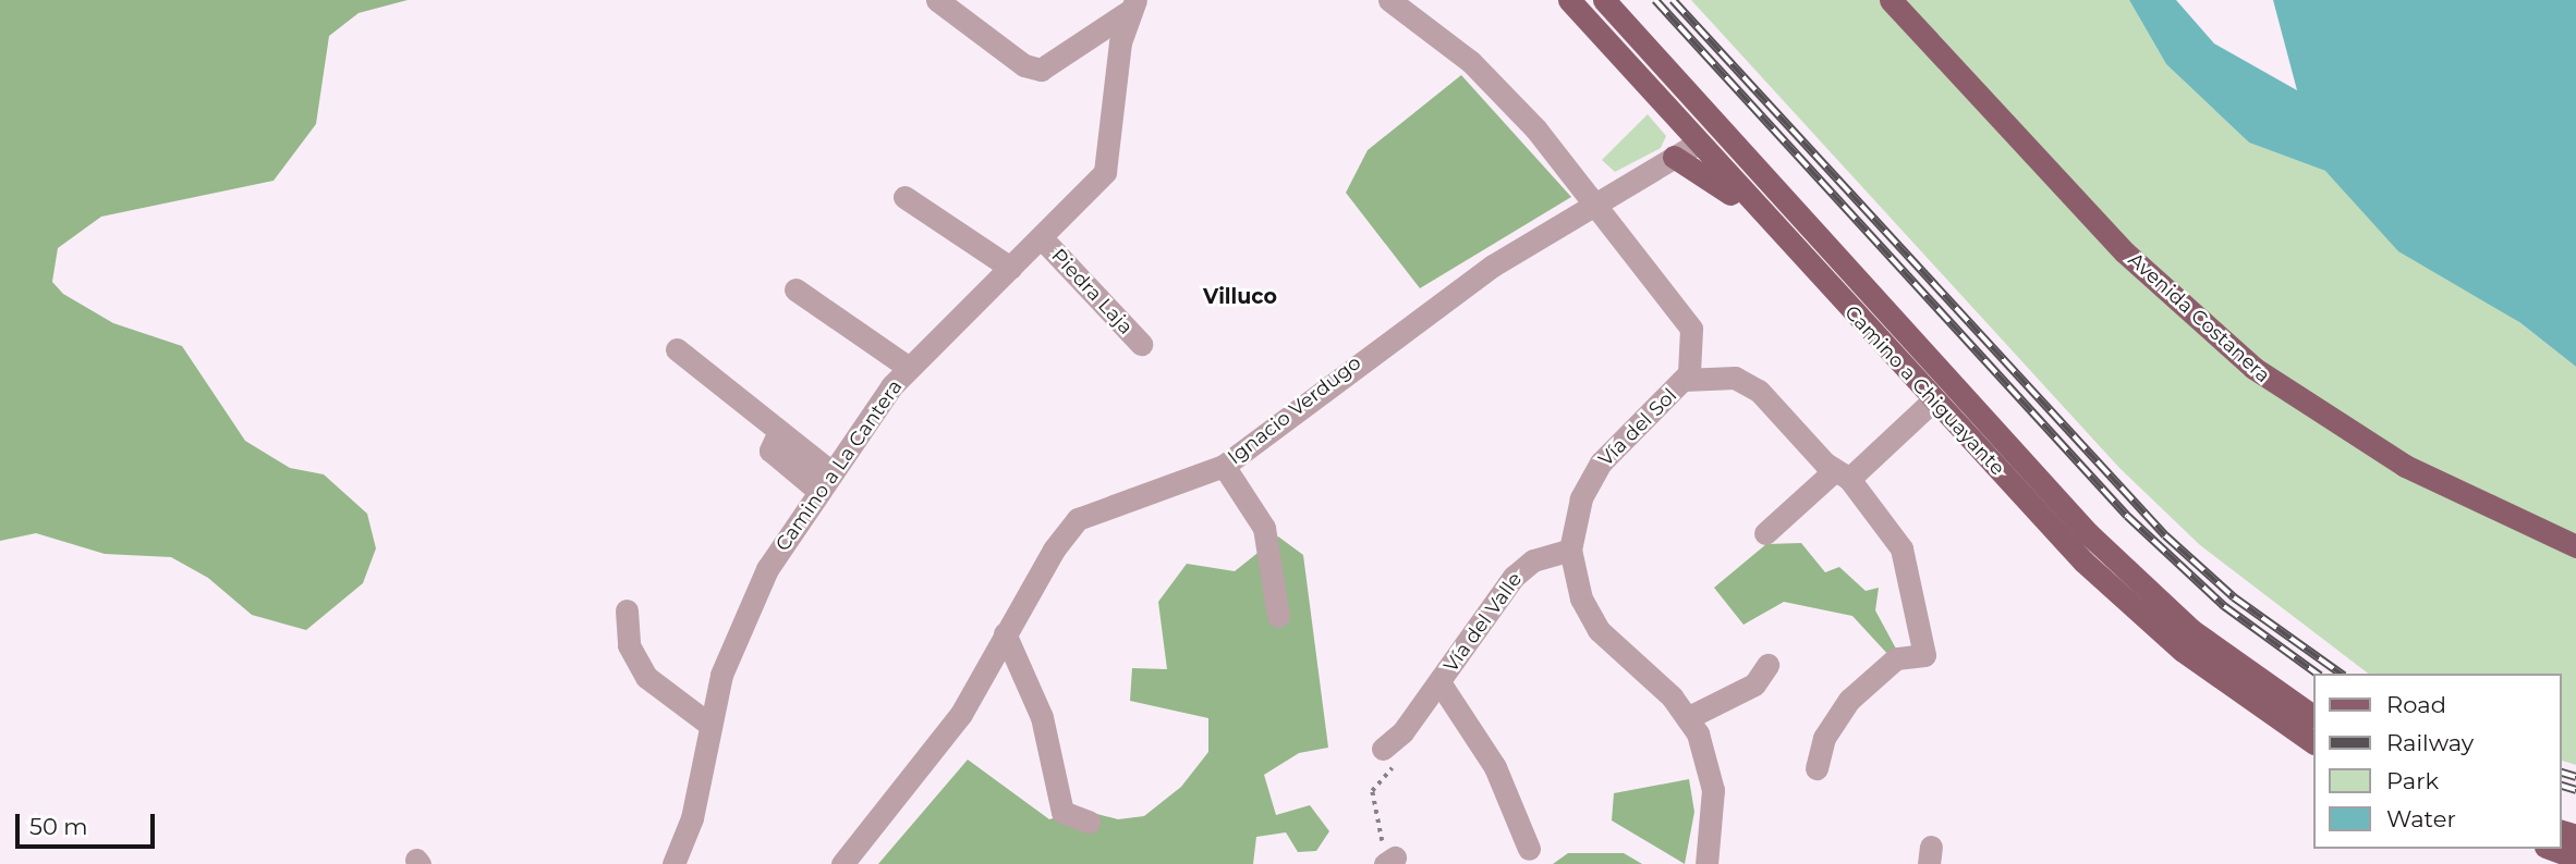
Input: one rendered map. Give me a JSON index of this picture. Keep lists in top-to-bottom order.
{
  "streets": {
    "main road": ["Avenida Costanera", "Camino a Chiguayante"],
    "street": [
      "Piedra Laja",
      "Ignacio Verdugo",
      "Vía del Sol",
      "Camino a La Cantera",
      "Vía del Valle"
    ]
  },
  "crossings": [
    ["Piedra Laja", "Camino a La Cantera"],
    ["Camino a Chiguayante", "Ignacio Verdugo"],
    ["Ignacio Verdugo", "Vía del Sol"],
    ["Vía del Sol", "Vía del Valle"]
  ],
  "districts": ["Villuco"],
  "legend": [
    "Road",
    "Railway",
    "Park",
    "Water"
  ],
  "scale_bar": "50 m"
}
